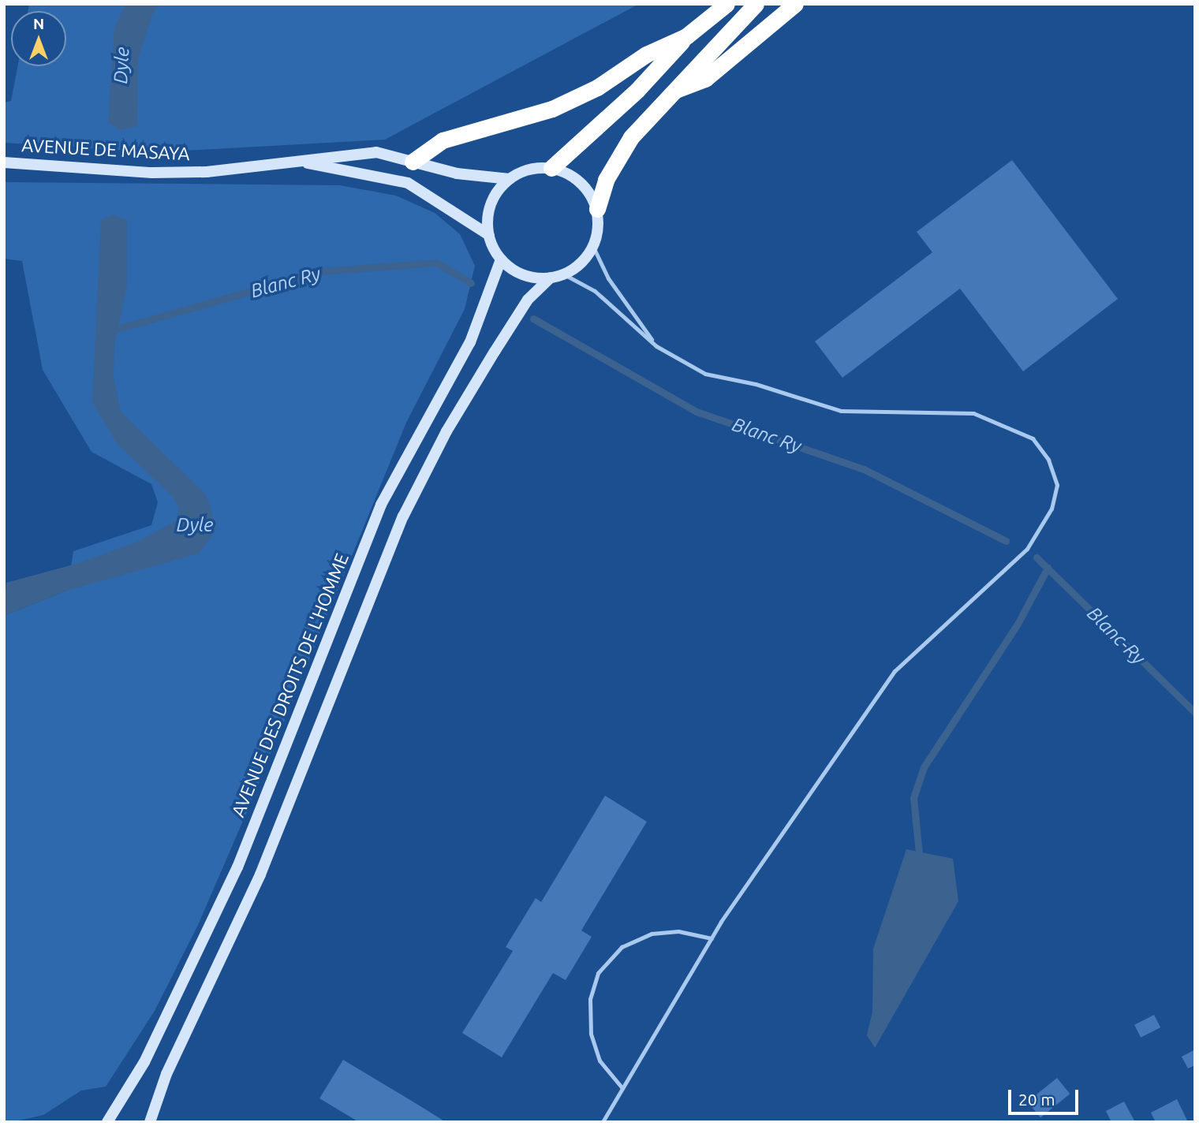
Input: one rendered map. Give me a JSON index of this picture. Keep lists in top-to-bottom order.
{
  "streets": {
    "main road": ["AVENUE DE MASAYA", "AVENUE DES DROITS DE L'HOMME"]
  },
  "crossings": [
    ["AVENUE DE MASAYA", "AVENUE DES DROITS DE L'HOMME"]
  ],
  "water": ["Dyle", "Blanc Ry", "Blanc-Ry"],
  "scale_bar": "20 m",
  "north": "top"
}
